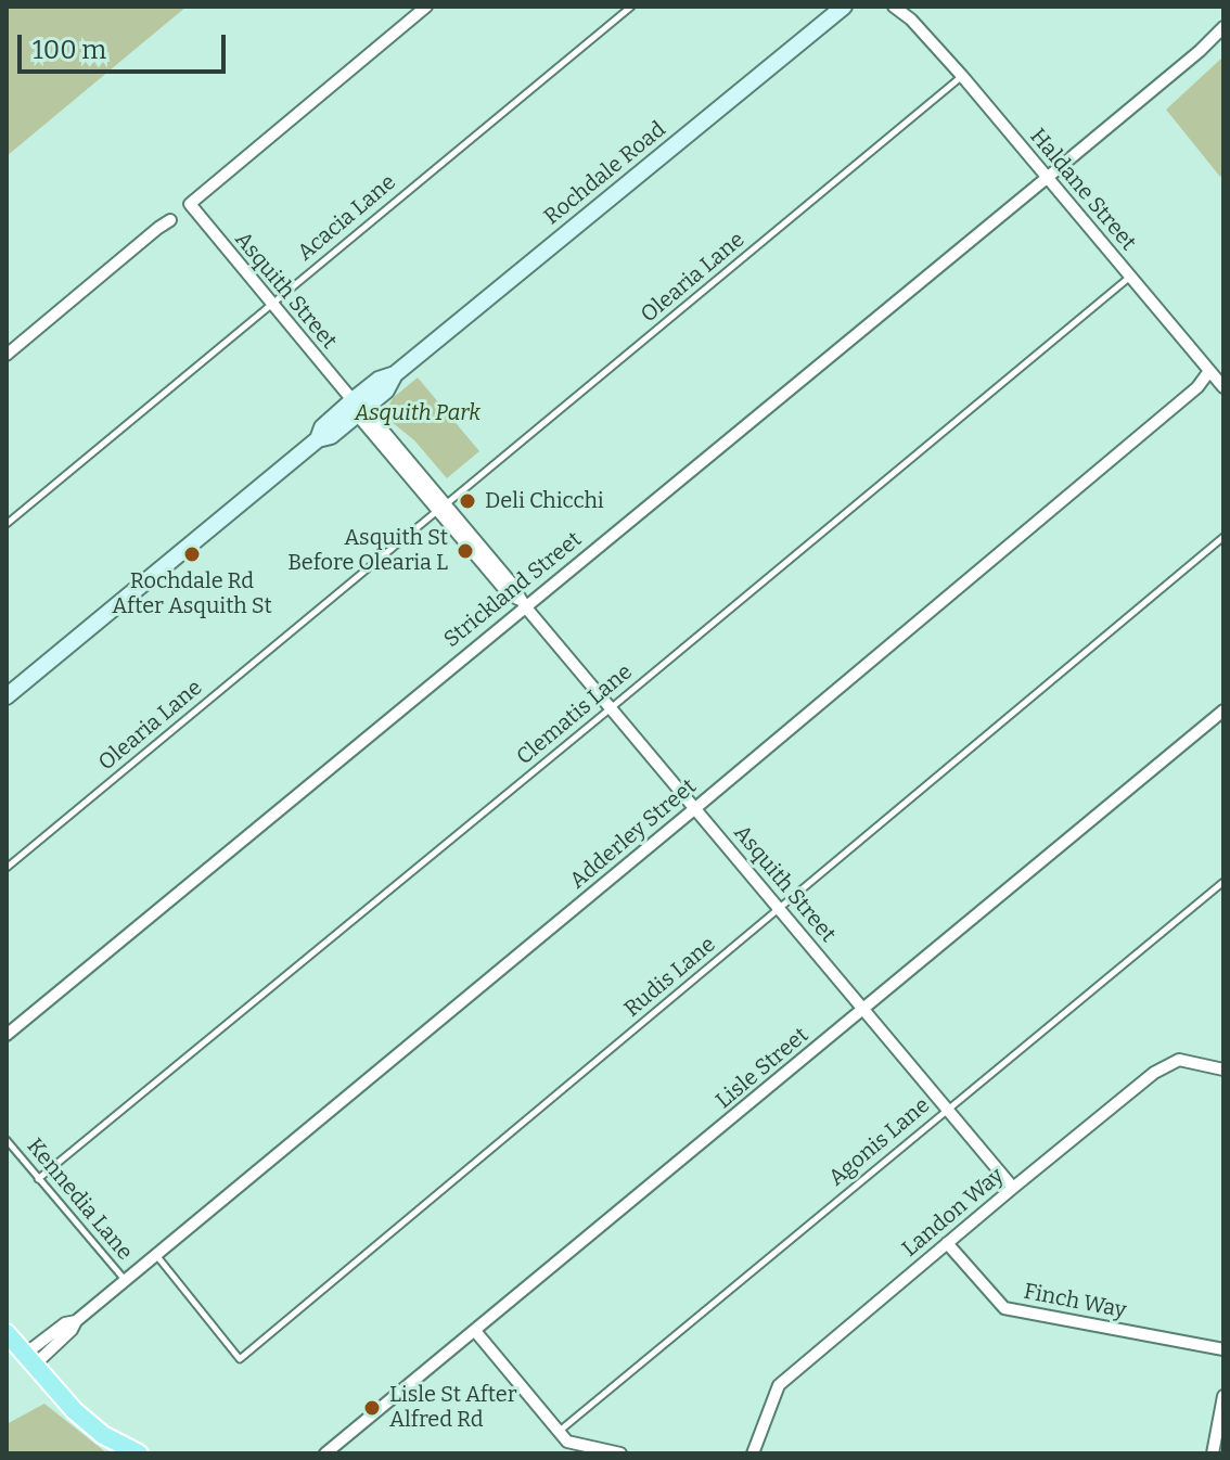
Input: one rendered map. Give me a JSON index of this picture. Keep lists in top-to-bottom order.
{
  "streets": {
    "main road": ["Rochdale Road"],
    "street": [
      "Haldane Street",
      "Asquith Street",
      "Strickland Street",
      "Adderley Street",
      "Lisle Street",
      "Landon Way",
      "Finch Way"
    ],
    "lane": [
      "Acacia Lane",
      "Olearia Lane",
      "Clematis Lane",
      "Rudis Lane",
      "Agonis Lane",
      "Kennedia Lane"
    ]
  },
  "crossings": [
    ["Rochdale Road", "Asquith Street"],
    ["Haldane Street", "Olearia Lane"],
    ["Haldane Street", "Strickland Street"],
    ["Haldane Street", "Clematis Lane"],
    ["Haldane Street", "Adderley Street"],
    ["Acacia Lane", "Asquith Street"],
    ["Olearia Lane", "Asquith Street"],
    ["Asquith Street", "Strickland Street"],
    ["Asquith Street", "Clematis Lane"],
    ["Asquith Street", "Adderley Street"],
    ["Asquith Street", "Rudis Lane"],
    ["Asquith Street", "Lisle Street"],
    ["Asquith Street", "Agonis Lane"],
    ["Asquith Street", "Landon Way"],
    ["Clematis Lane", "Kennedia Lane"],
    ["Adderley Street", "Rudis Lane"],
    ["Adderley Street", "Kennedia Lane"],
    ["Landon Way", "Finch Way"]
  ],
  "parks": ["Asquith Park"],
  "places": [
    "Deli Chicchi",
    "Asquith St Before Olearia L",
    "Rochdale Rd After Asquith St",
    "Lisle St After Alfred Rd"
  ],
  "scale_bar": "100 m"
}
